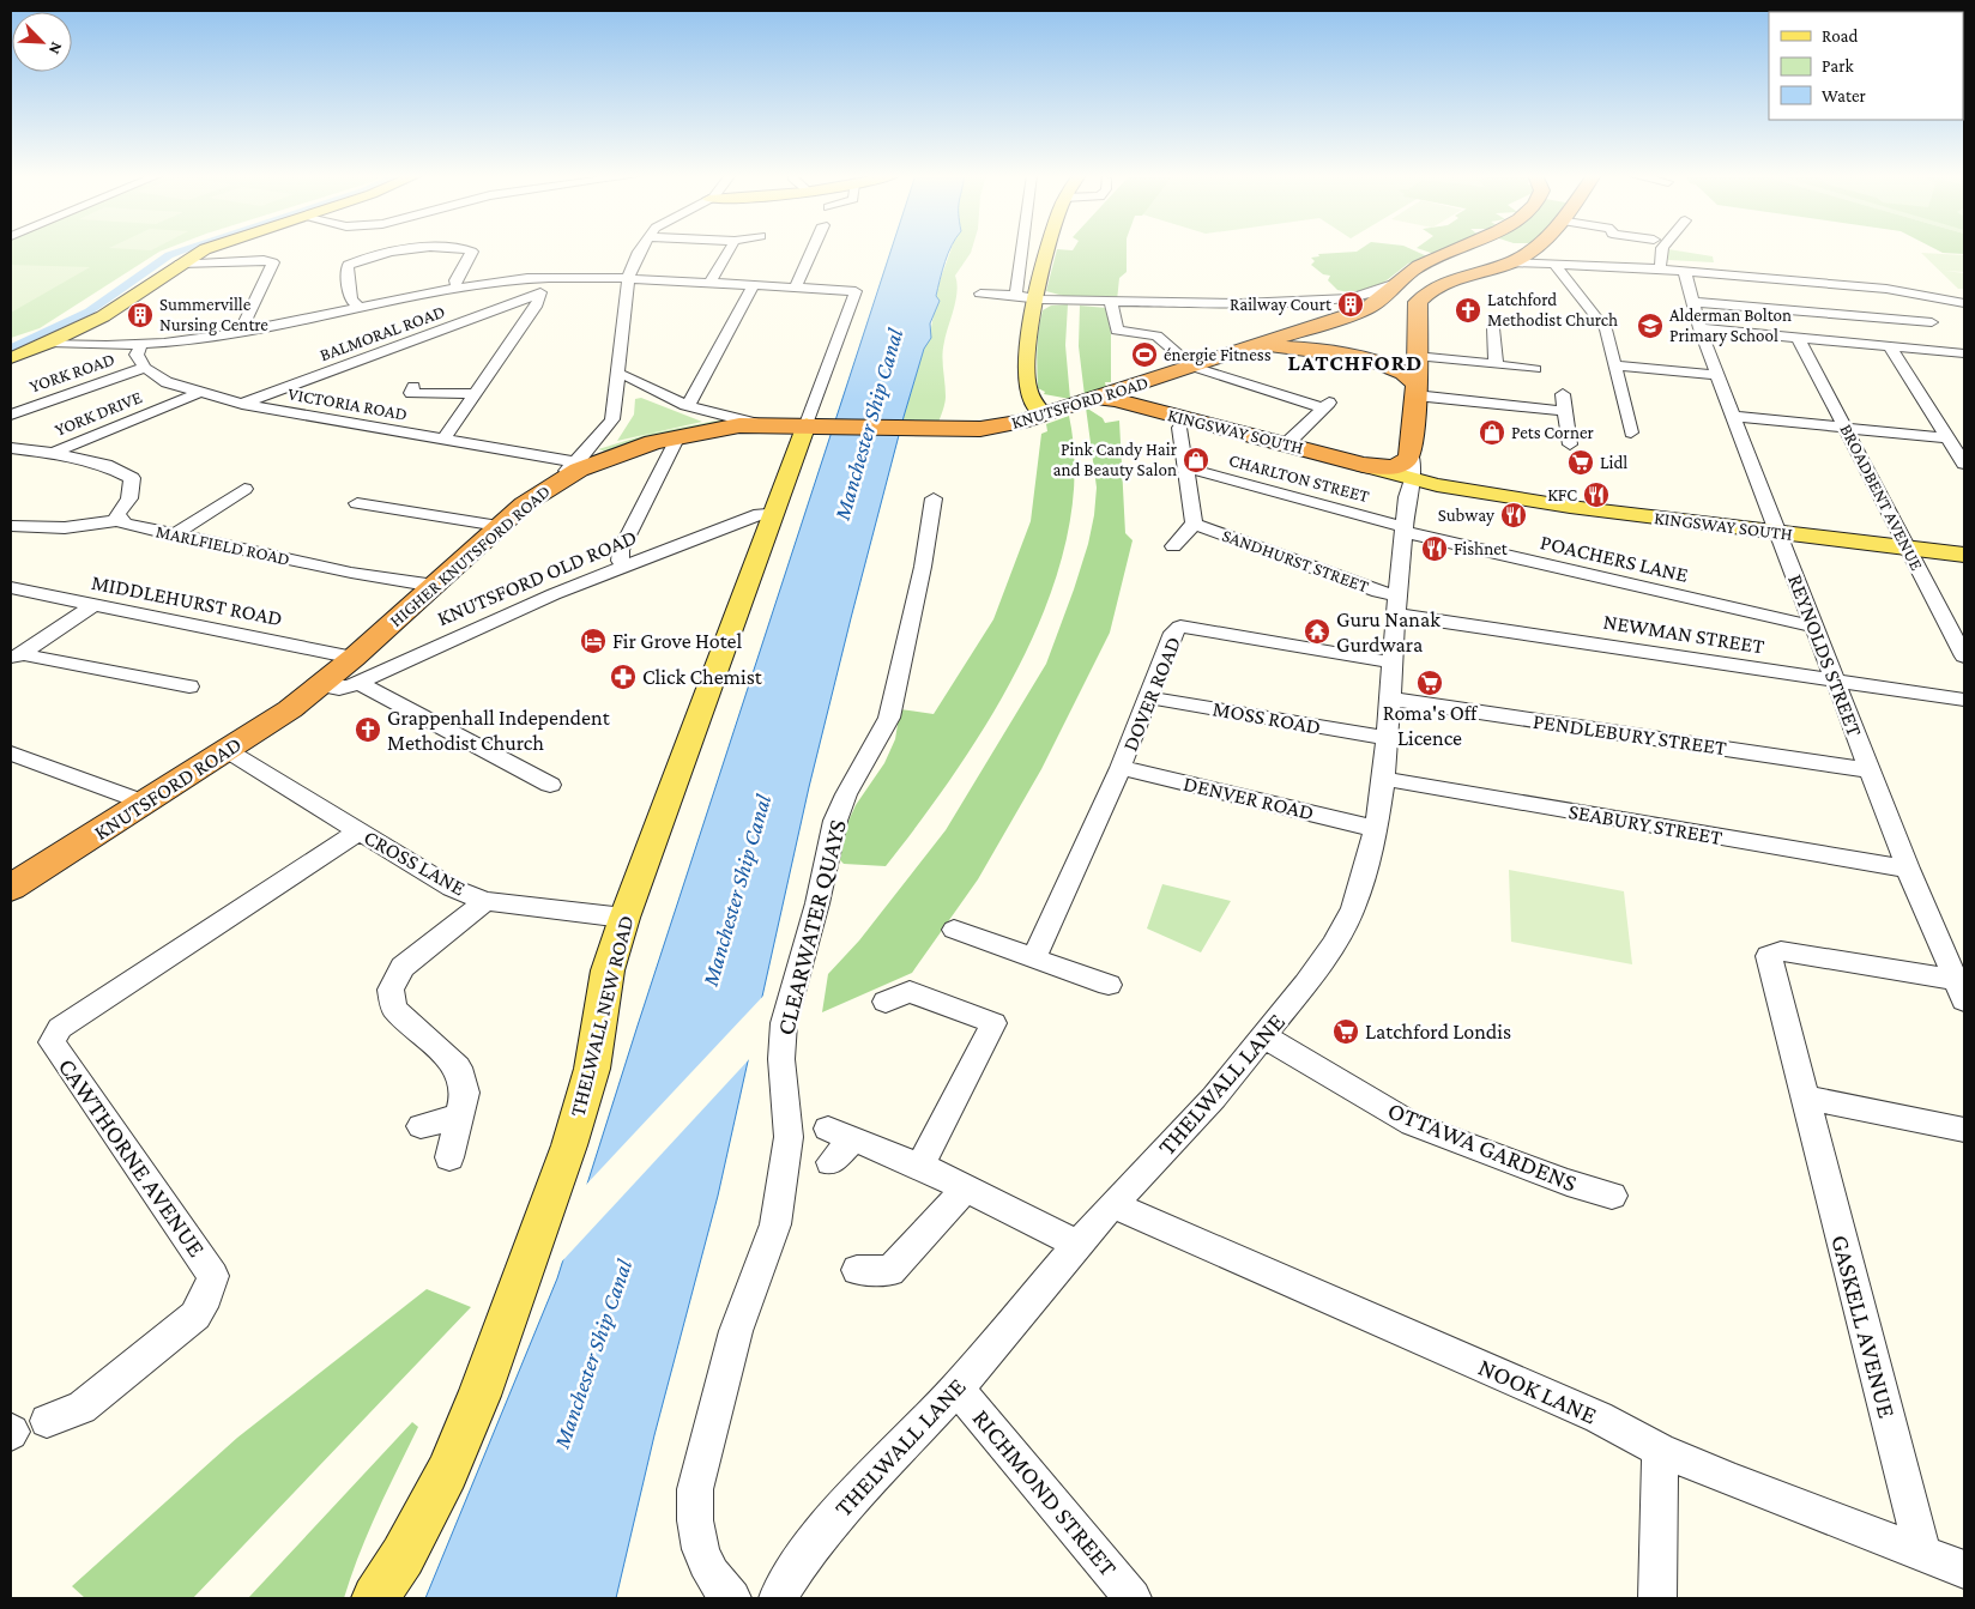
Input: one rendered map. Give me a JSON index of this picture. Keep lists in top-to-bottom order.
{
  "streets": {
    "highway": [
      "KNUTSFORD ROAD",
      "KINGSWAY SOUTH",
      "HIGHER KNUTSFORD ROAD",
      "THELWALL LANE"
    ],
    "main road": ["THELWALL NEW ROAD"],
    "street": [
      "BALMORAL ROAD",
      "YORK ROAD",
      "VICTORIA ROAD",
      "YORK DRIVE",
      "CHARLTON STREET",
      "BROADBENT AVENUE",
      "MARLFIELD ROAD",
      "POACHERS LANE",
      "SANDHURST STREET",
      "KNUTSFORD OLD ROAD",
      "MIDDLEHURST ROAD",
      "NEWMAN STREET",
      "REYNOLDS STREET",
      "DOVER ROAD",
      "MOSS ROAD",
      "PENDLEBURY STREET",
      "DENVER ROAD",
      "SEABURY STREET",
      "CROSS LANE",
      "CLEARWATER QUAYS",
      "OTTAWA GARDENS",
      "CAWTHORNE AVENUE",
      "GASKELL AVENUE",
      "NOOK LANE",
      "RICHMOND STREET"
    ]
  },
  "crossings": [
    ["BALMORAL ROAD", "VICTORIA ROAD"],
    ["YORK ROAD", "VICTORIA ROAD"],
    ["KNUTSFORD ROAD", "KINGSWAY SOUTH"],
    ["KNUTSFORD ROAD", "HIGHER KNUTSFORD ROAD"],
    ["KNUTSFORD ROAD", "CROSS LANE"],
    ["KNUTSFORD ROAD", "THELWALL LANE"],
    ["VICTORIA ROAD", "YORK DRIVE"],
    ["KINGSWAY SOUTH", "BROADBENT AVENUE"],
    ["KINGSWAY SOUTH", "REYNOLDS STREET"],
    ["KINGSWAY SOUTH", "THELWALL LANE"],
    ["CHARLTON STREET", "POACHERS LANE"],
    ["CHARLTON STREET", "THELWALL LANE"],
    ["MARLFIELD ROAD", "HIGHER KNUTSFORD ROAD"],
    ["HIGHER KNUTSFORD ROAD", "KNUTSFORD OLD ROAD"],
    ["HIGHER KNUTSFORD ROAD", "MIDDLEHURST ROAD"],
    ["HIGHER KNUTSFORD ROAD", "THELWALL NEW ROAD"],
    ["POACHERS LANE", "REYNOLDS STREET"],
    ["POACHERS LANE", "THELWALL LANE"],
    ["SANDHURST STREET", "NEWMAN STREET"],
    ["SANDHURST STREET", "THELWALL LANE"],
    ["KNUTSFORD OLD ROAD", "MIDDLEHURST ROAD"],
    ["KNUTSFORD OLD ROAD", "THELWALL NEW ROAD"],
    ["NEWMAN STREET", "REYNOLDS STREET"],
    ["NEWMAN STREET", "THELWALL LANE"],
    ["REYNOLDS STREET", "PENDLEBURY STREET"],
    ["REYNOLDS STREET", "SEABURY STREET"],
    ["REYNOLDS STREET", "GASKELL AVENUE"],
    ["DOVER ROAD", "MOSS ROAD"],
    ["DOVER ROAD", "DENVER ROAD"],
    ["DOVER ROAD", "THELWALL LANE"],
    ["MOSS ROAD", "THELWALL LANE"],
    ["PENDLEBURY STREET", "THELWALL LANE"],
    ["DENVER ROAD", "THELWALL LANE"],
    ["SEABURY STREET", "THELWALL LANE"],
    ["CROSS LANE", "THELWALL NEW ROAD"],
    ["CROSS LANE", "CAWTHORNE AVENUE"],
    ["THELWALL LANE", "OTTAWA GARDENS"],
    ["THELWALL LANE", "NOOK LANE"],
    ["THELWALL LANE", "RICHMOND STREET"],
    ["GASKELL AVENUE", "NOOK LANE"]
  ],
  "districts": ["LATCHFORD"],
  "water": ["Manchester Ship Canal"],
  "places": {
    "building": ["Railway Court", "Summerville Nursing Centre"],
    "church": ["Latchford Methodist Church", "Grappenhall Independent Methodist Church"],
    "school or university": ["Alderman Bolton Primary School"],
    "sports": ["énergie Fitness"],
    "shop": ["Pets Corner", "Pink Candy Hair and Beauty Salon"],
    "supermarket": ["Lidl", "Roma's Off Licence", "Latchford Londis"],
    "restaurant": ["KFC", "Subway", "Fishnet"],
    "temple": ["Guru Nanak Gurdwara"],
    "hotel": ["Fir Grove Hotel"],
    "pharmacy": ["Click Chemist"]
  },
  "legend": ["Road", "Park", "Water"],
  "north": "bottom right"
}
